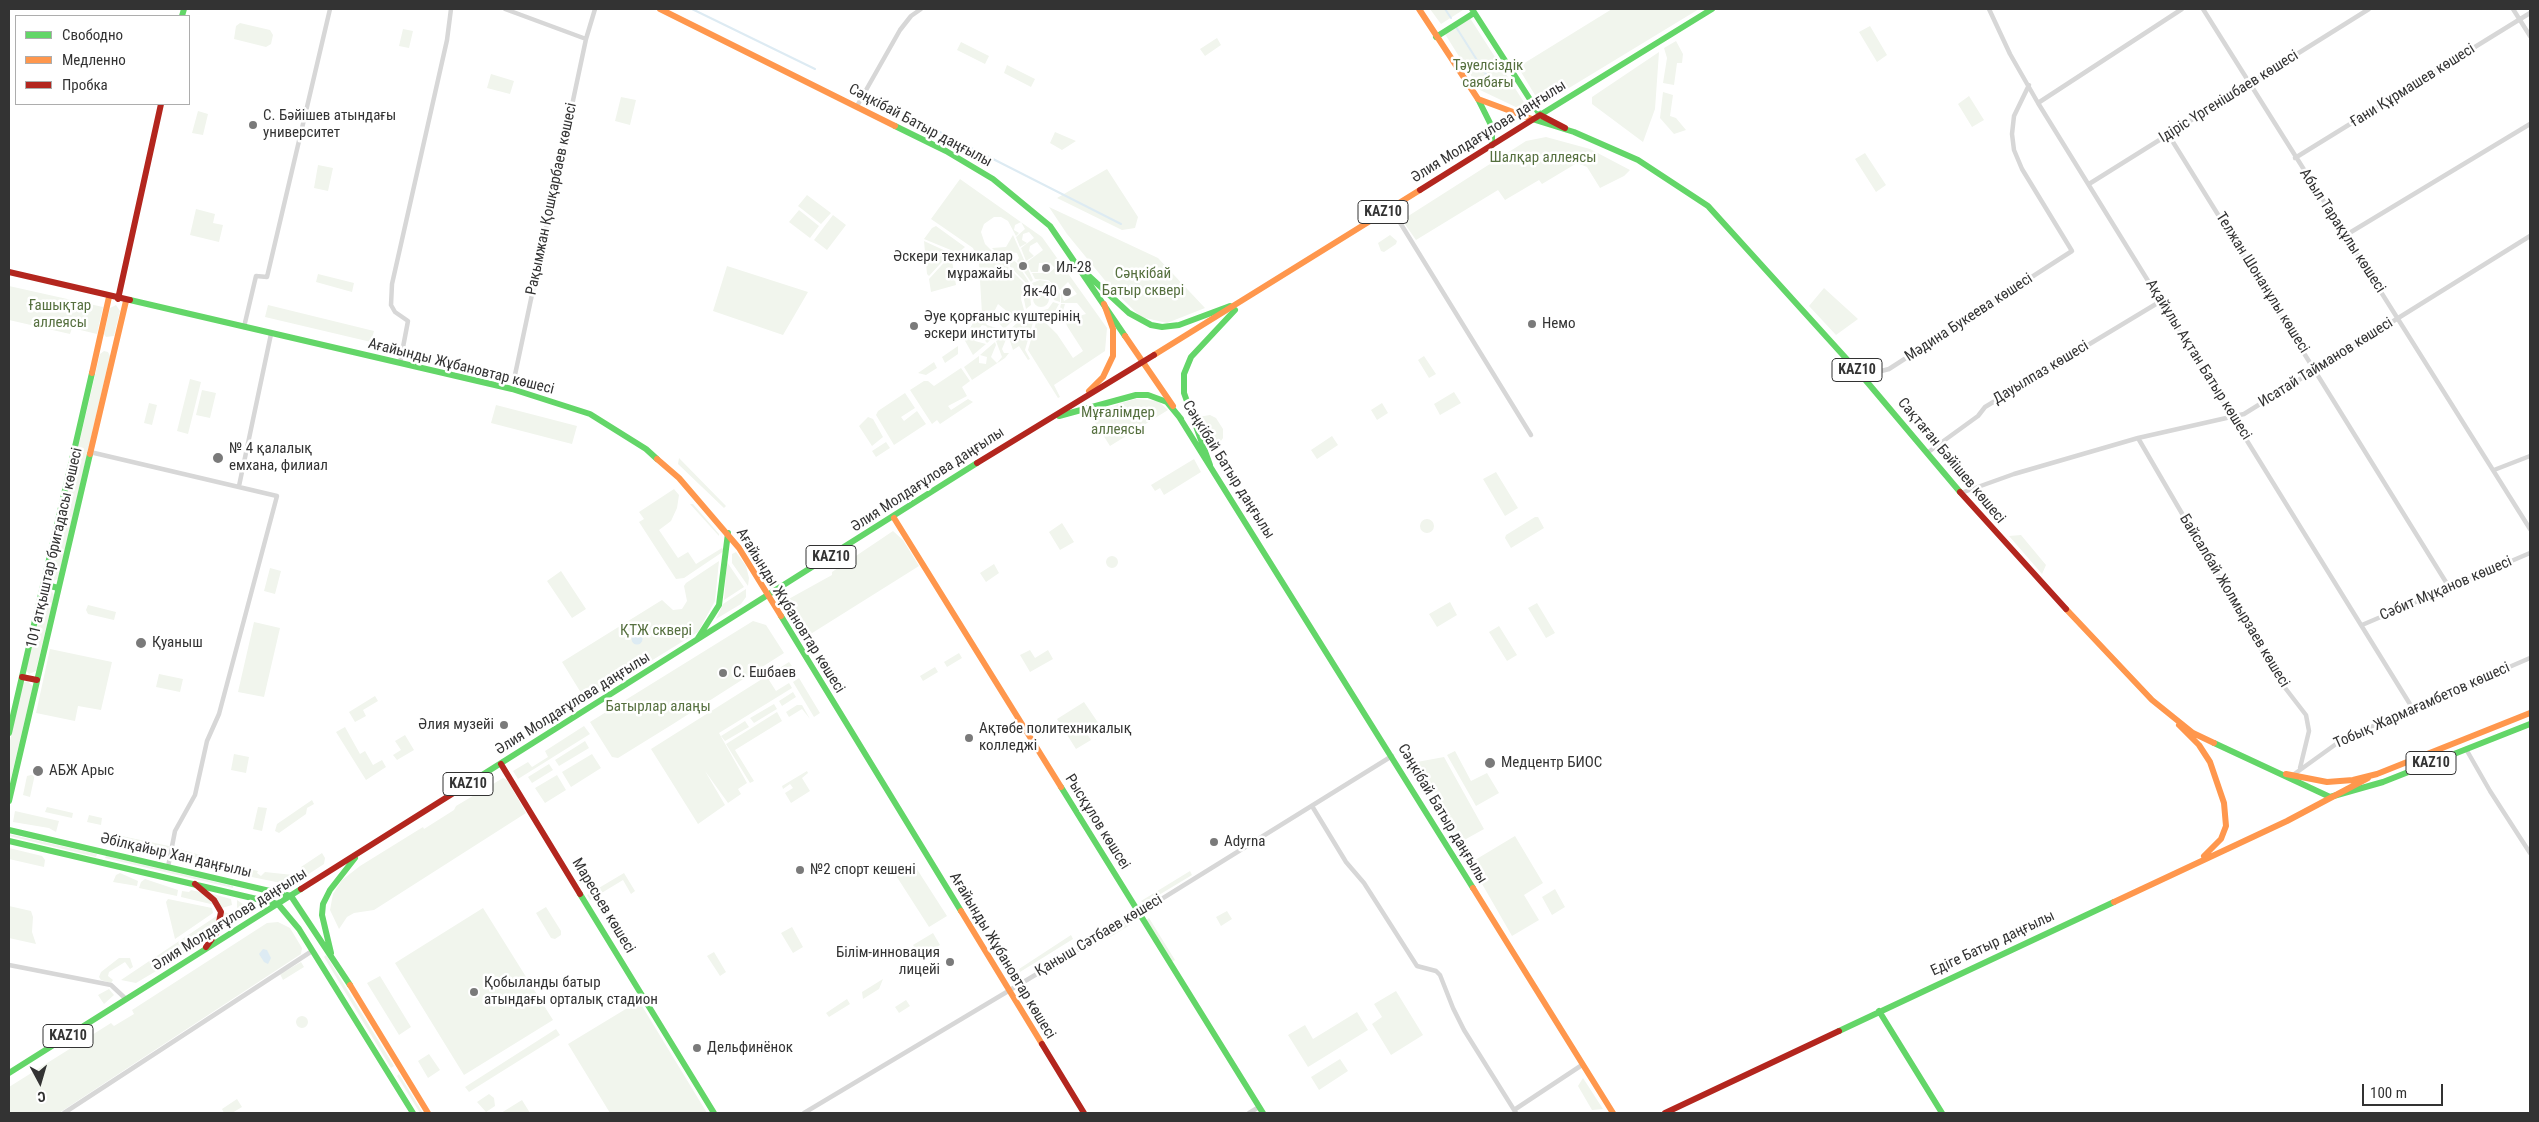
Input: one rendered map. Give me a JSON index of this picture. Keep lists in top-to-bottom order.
{
  "streets": {
    "main road": [
      "Сәңкібай Батыр даңғылы",
      "Әлия Молдағұлова даңғылы",
      "KAZ10",
      "Ағайынды Жұбановтар көшесі",
      "Сақтаған Бәйішев көшесі",
      "101 атқыштар бригадасы көшесі",
      "Рысқұлов көшсеі",
      "Әбілқайыр Хан даңғылы",
      "Маресьев көшесі",
      "Едіге Батыр даңғылы"
    ],
    "street": [
      "Ғани Құрмашев көшесі",
      "Ідіріс Үргенішбаев көшесі",
      "Рақымжан Қошқарбаев көшесі",
      "Абыл Тарақұлы көшесі",
      "Телжан Шонанұлы көшесі",
      "Мәдина Букеева көшесі",
      "Ақайұлы Ақтан Батыр көшесі",
      "Исатай Тайманов көшесі",
      "Дауылпаз көшесі",
      "Сәбит Мұқанов көшесі",
      "Байсалбай Жолмырзаев көшесі",
      "Тобық Жармағамбетов көшесі",
      "Қаныш Сәтбаев көшесі"
    ]
  },
  "crossings": [
    ["Ғани Құрмашев көшесі", "Абыл Тарақұлы көшесі"],
    ["Ідіріс Үргенішбаев көшесі", "Абыл Тарақұлы көшесі"],
    ["Ідіріс Үргенішбаев көшесі", "Телжан Шонанұлы көшесі"],
    ["Ідіріс Үргенішбаев көшесі", "Ақайұлы Ақтан Батыр көшесі"],
    ["Сәңкібай Батыр даңғылы", "Әлия Молдағұлова даңғылы"],
    ["Сәңкібай Батыр даңғылы", "Қаныш Сәтбаев көшесі"],
    ["Әлия Молдағұлова даңғылы", "Ағайынды Жұбановтар көшесі"],
    ["Әлия Молдағұлова даңғылы", "Сақтаған Бәйішев көшесі"],
    ["Әлия Молдағұлова даңғылы", "Рысқұлов көшсеі"],
    ["Әлия Молдағұлова даңғылы", "Әбілқайыр Хан даңғылы"],
    ["Әлия Молдағұлова даңғылы", "Маресьев көшесі"],
    ["Рақымжан Қошқарбаев көшесі", "Ағайынды Жұбановтар көшесі"],
    ["KAZ10", "Сақтаған Бәйішев көшесі"],
    ["KAZ10", "Тобық Жармағамбетов көшесі"],
    ["KAZ10", "Едіге Батыр даңғылы"],
    ["Абыл Тарақұлы көшесі", "Исатай Тайманов көшесі"],
    ["Телжан Шонанұлы көшесі", "Исатай Тайманов көшесі"],
    ["Телжан Шонанұлы көшесі", "Сәбит Мұқанов көшесі"],
    ["Мәдина Букеева көшесі", "Ақайұлы Ақтан Батыр көшесі"],
    ["Мәдина Букеева көшесі", "Сақтаған Бәйішев көшесі"],
    ["Ақайұлы Ақтан Батыр көшесі", "Исатай Тайманов көшесі"],
    ["Ақайұлы Ақтан Батыр көшесі", "Дауылпаз көшесі"],
    ["Ақайұлы Ақтан Батыр көшесі", "Сәбит Мұқанов көшесі"],
    ["Ақайұлы Ақтан Батыр көшесі", "Тобық Жармағамбетов көшесі"],
    ["Исатай Тайманов көшесі", "Сақтаған Бәйішев көшесі"],
    ["Исатай Тайманов көшесі", "Байсалбай Жолмырзаев көшесі"],
    ["Ағайынды Жұбановтар көшесі", "101 атқыштар бригадасы көшесі"],
    ["Ағайынды Жұбановтар көшесі", "Қаныш Сәтбаев көшесі"],
    ["Дауылпаз көшесі", "Сақтаған Бәйішев көшесі"],
    ["Сақтаған Бәйішев көшесі", "Едіге Батыр даңғылы"],
    ["Байсалбай Жолмырзаев көшесі", "Тобық Жармағамбетов көшесі"],
    ["Рысқұлов көшсеі", "Қаныш Сәтбаев көшесі"]
  ],
  "parks": [
    "Тәуелсіздік саябағы",
    "Шалқар аллеясы",
    "Сәңкібай Батыр сквері",
    "Ғашықтар аллеясы",
    "Мұғалімдер аллеясы",
    "ҚТЖ сквері",
    "Батырлар алаңы"
  ],
  "places": [
    "С. Бәйішев атындағы университет",
    "Әскери техникалар мұражайы",
    "Ил-28",
    "Як-40",
    "Немо",
    "Әуе қорғаныс күштерінің әскери институты",
    "№ 4 қалалық емхана, филиал",
    "Қуаныш",
    "С. Ешбаев",
    "Әлия музейі",
    "Ақтөбе политехникалық колледжі",
    "Медцентр БИОС",
    "АБЖ Арыс",
    "Adyrna",
    "№2 спорт кешені",
    "Білім-инновация лицейі",
    "Қобыланды батыр атындағы орталық стадион",
    "Дельфинёнок"
  ],
  "legend": ["Свободно", "Медленно", "Пробка"],
  "scale_bar": "100 m",
  "north": "bottom"
}
